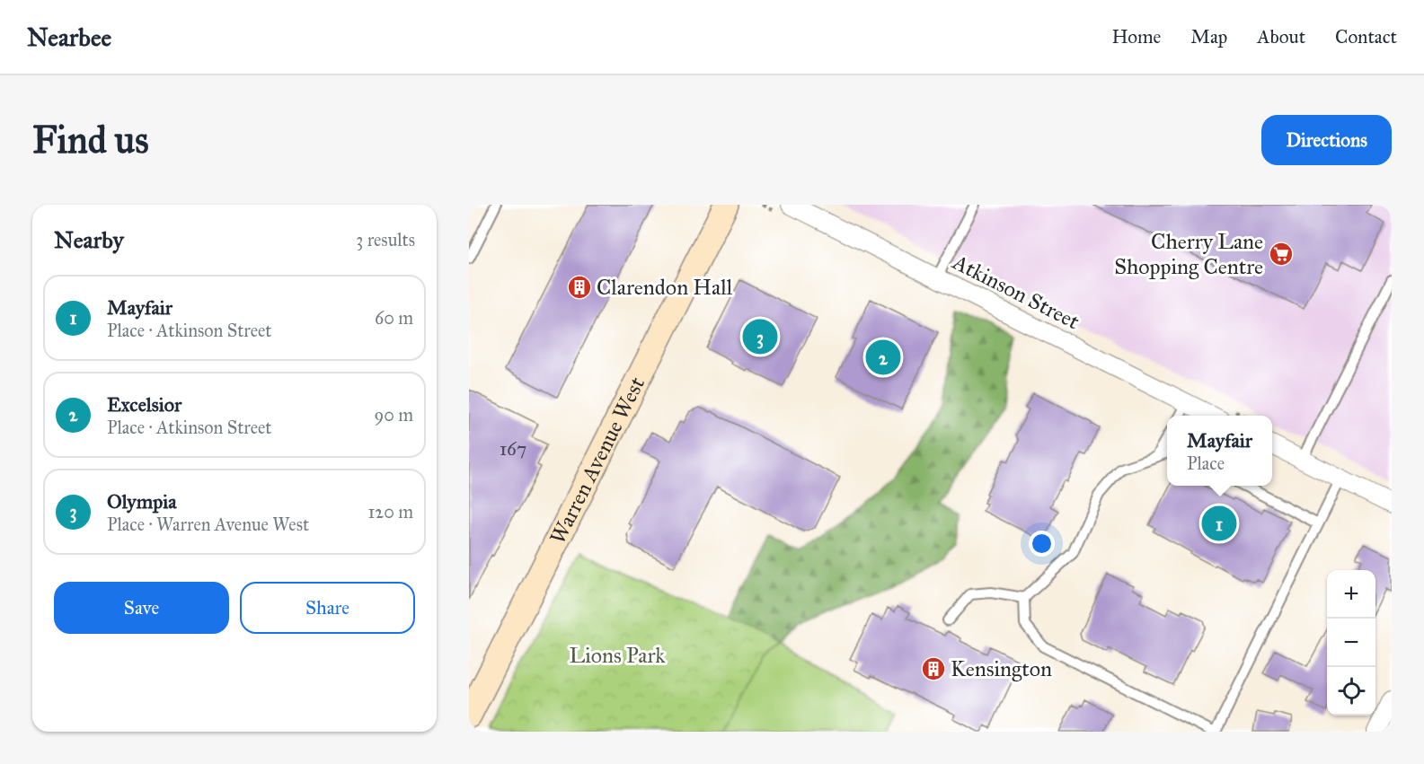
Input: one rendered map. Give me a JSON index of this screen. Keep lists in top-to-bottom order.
{
  "streets": {
    "street": ["Atkinson Street", "Warren Avenue West"]
  },
  "parks": ["Lions Park"],
  "places": {
    "supermarket": ["Cherry Lane Shopping Centre"],
    "building": ["Clarendon Hall", "Kensington"]
  },
  "house_numbers": ["167"],
  "page": {
    "header": "Nearbee",
    "nav": [
      "Home",
      "Map",
      "About",
      "Contact"
    ],
    "buttons": [
      "Directions",
      ["Save", "Share"]
    ],
    "title": "Find us",
    "heading": ["Nearby", "3 results"],
    "list": [
      {
        "mark": "1",
        "name": "Mayfair",
        "note": "Place · Atkinson Street",
        "value": "60 m"
      },
      {
        "mark": "2",
        "name": "Excelsior",
        "note": "Place · Atkinson Street",
        "value": "90 m"
      },
      {
        "mark": "3",
        "name": "Olympia",
        "note": "Place · Warren Avenue West",
        "value": "120 m"
      }
    ],
    "pins": ["3", "2", "1"],
    "popup": ["Mayfair", "Place"],
    "map_buttons": ["+", "−"]
  }
}
